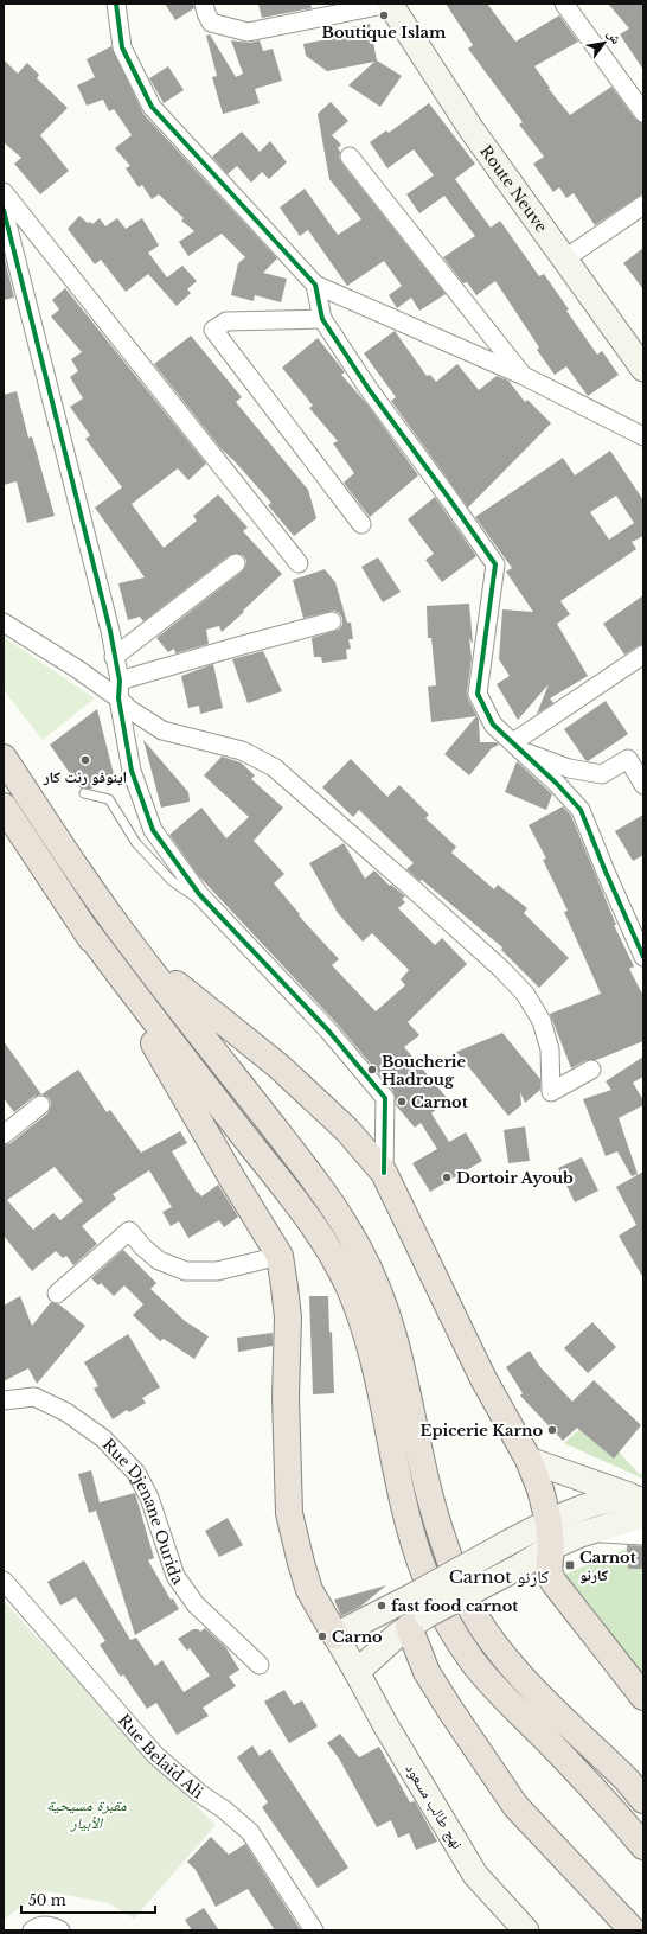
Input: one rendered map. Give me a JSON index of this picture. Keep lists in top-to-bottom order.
{
  "streets": {
    "main road": ["Route Neuve", "نهج طالب مسعود"],
    "street": ["Rue Djenane Ourida", "Rue Belaïd Ali"]
  },
  "districts": ["Carnot كارنو"],
  "parks": ["مقبرة مسيحية الأبيار"],
  "places": {
    "other": [
      "Boutique Islam",
      "اينوفو رنت كار",
      "Boucherie Hadroug",
      "Carnot",
      "Dortoir Ayoub",
      "Epicerie Karno",
      "fast food carnot",
      "Carno"
    ],
    "transit": ["Carnot كارنو"]
  },
  "scale_bar": "50 m",
  "north": "top right"
}
